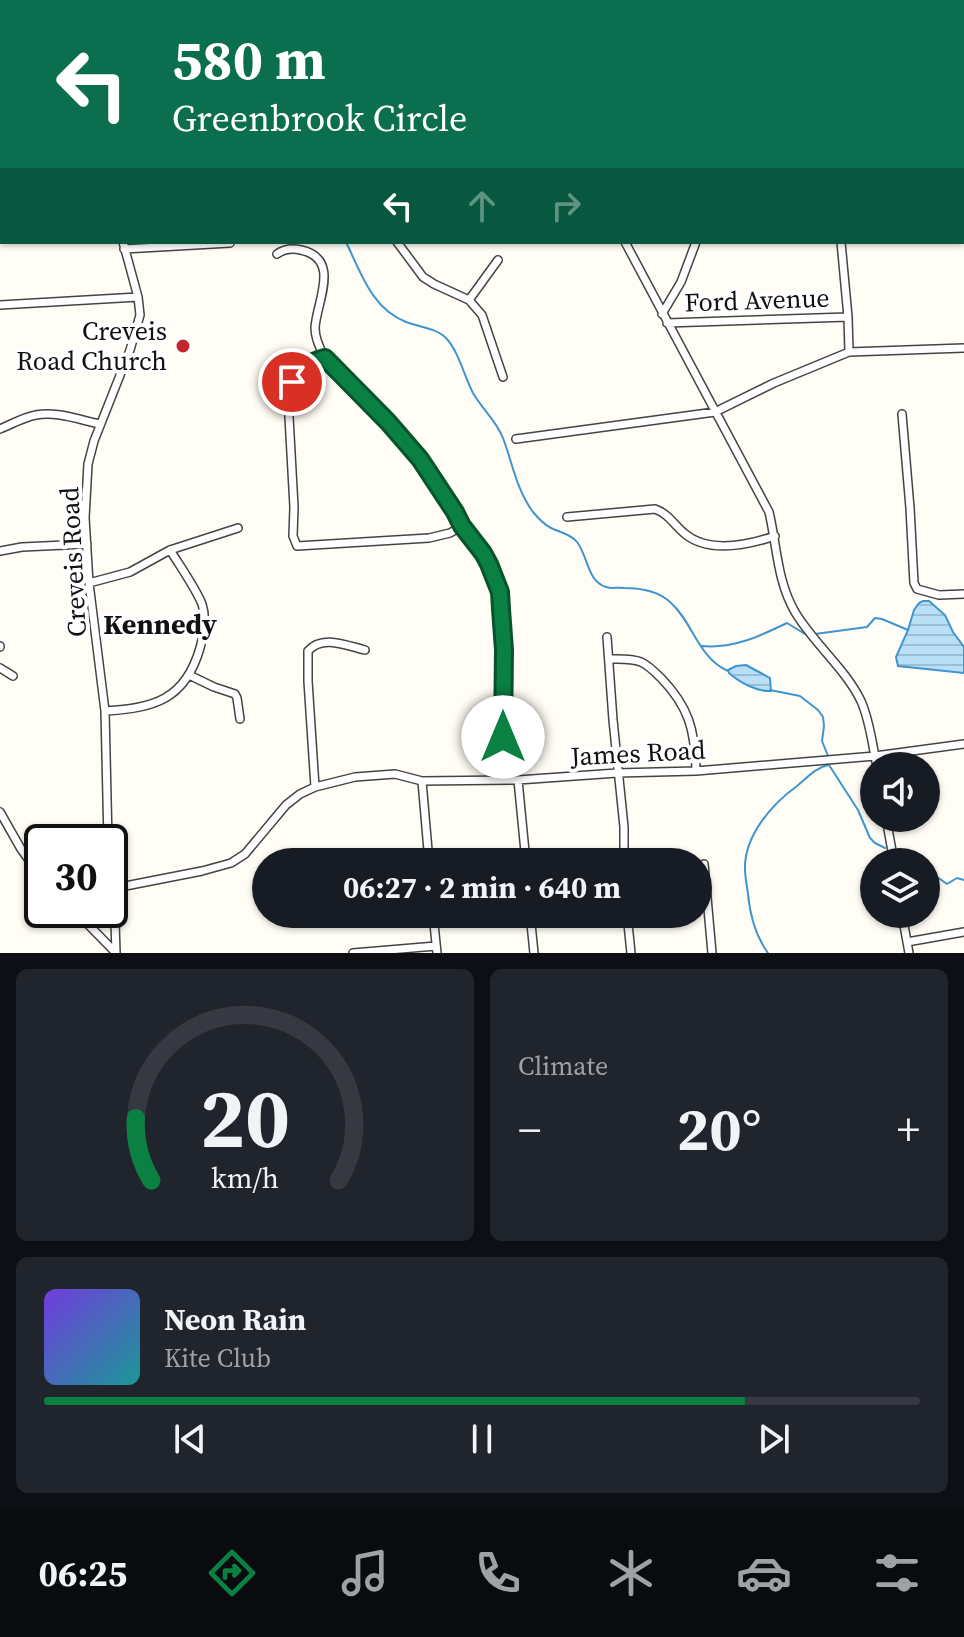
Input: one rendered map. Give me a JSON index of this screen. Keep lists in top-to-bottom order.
{
  "streets": {
    "street": ["Ford Avenue", "Creveis Road", "James Road"]
  },
  "districts": ["Kennedy"],
  "places": ["Creveis Road Church"],
  "page": {
    "turn": ["580 m", "Greenbrook Circle"],
    "limit": "30",
    "trip": "06:27 · 2 min · 640 m",
    "tile": "Climate",
    "heat": ["−", "20°", "+"],
    "song": ["Neon Rain", "Kite Club"],
    "tabs": "06:25",
    "gauge": ["20", "km/h"]
  }
}
